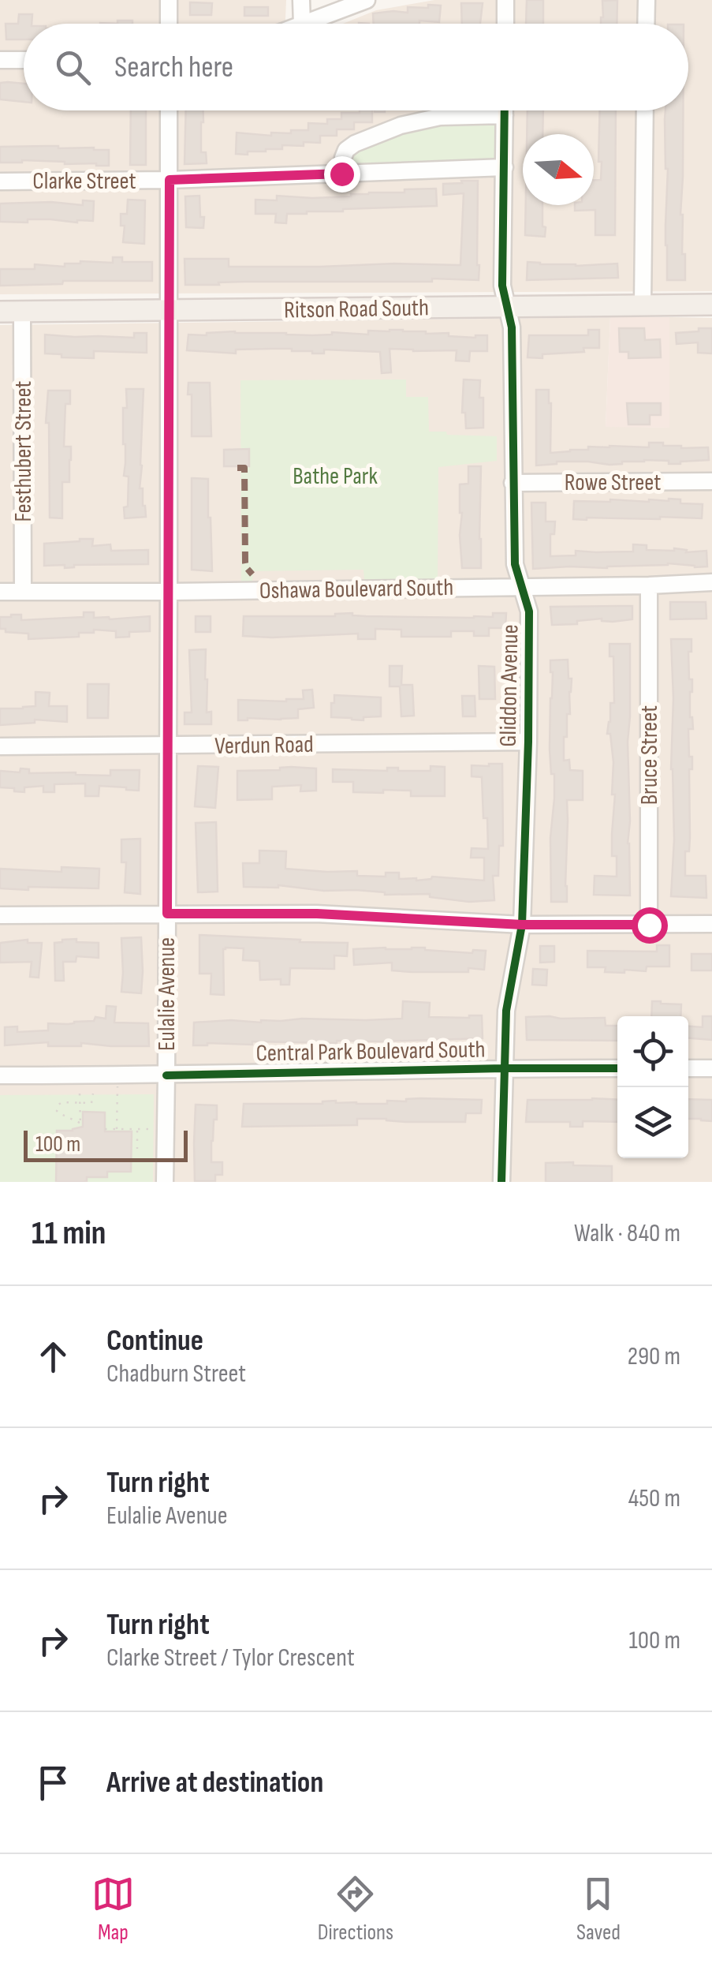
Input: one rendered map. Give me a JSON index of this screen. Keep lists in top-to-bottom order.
{
  "streets": {
    "main road": ["Ritson Road South"],
    "street": [
      "Clarke Street",
      "Festhubert Street",
      "Rowe Street",
      "Oshawa Boulevard South",
      "Gliddon Avenue",
      "Verdun Road",
      "Bruce Street",
      "Eulalie Avenue",
      "Central Park Boulevard South"
    ]
  },
  "crossings": [
    ["Clarke Street", "Eulalie Avenue"],
    ["Ritson Road South", "Festhubert Street"],
    ["Ritson Road South", "Gliddon Avenue"],
    ["Ritson Road South", "Eulalie Avenue"],
    ["Festhubert Street", "Oshawa Boulevard South"],
    ["Rowe Street", "Gliddon Avenue"],
    ["Oshawa Boulevard South", "Gliddon Avenue"],
    ["Oshawa Boulevard South", "Bruce Street"],
    ["Oshawa Boulevard South", "Eulalie Avenue"],
    ["Gliddon Avenue", "Verdun Road"],
    ["Gliddon Avenue", "Central Park Boulevard South"],
    ["Verdun Road", "Eulalie Avenue"],
    ["Eulalie Avenue", "Central Park Boulevard South"]
  ],
  "parks": ["Bathe Park"],
  "scale_bar": "100 m",
  "north": "right",
  "page": {
    "search": "Search here",
    "scale": "100 m",
    "heading": ["11 min", "Walk · 840 m"],
    "list": [
      ["Continue", "Chadburn Street", "290 m"],
      ["Turn right", "Eulalie Avenue", "450 m"],
      ["Turn right", "Clarke Street / Tylor Crescent", "100 m"],
      "Arrive at destination"
    ],
    "nav": ["Map", "Directions", "Saved"]
  }
}
